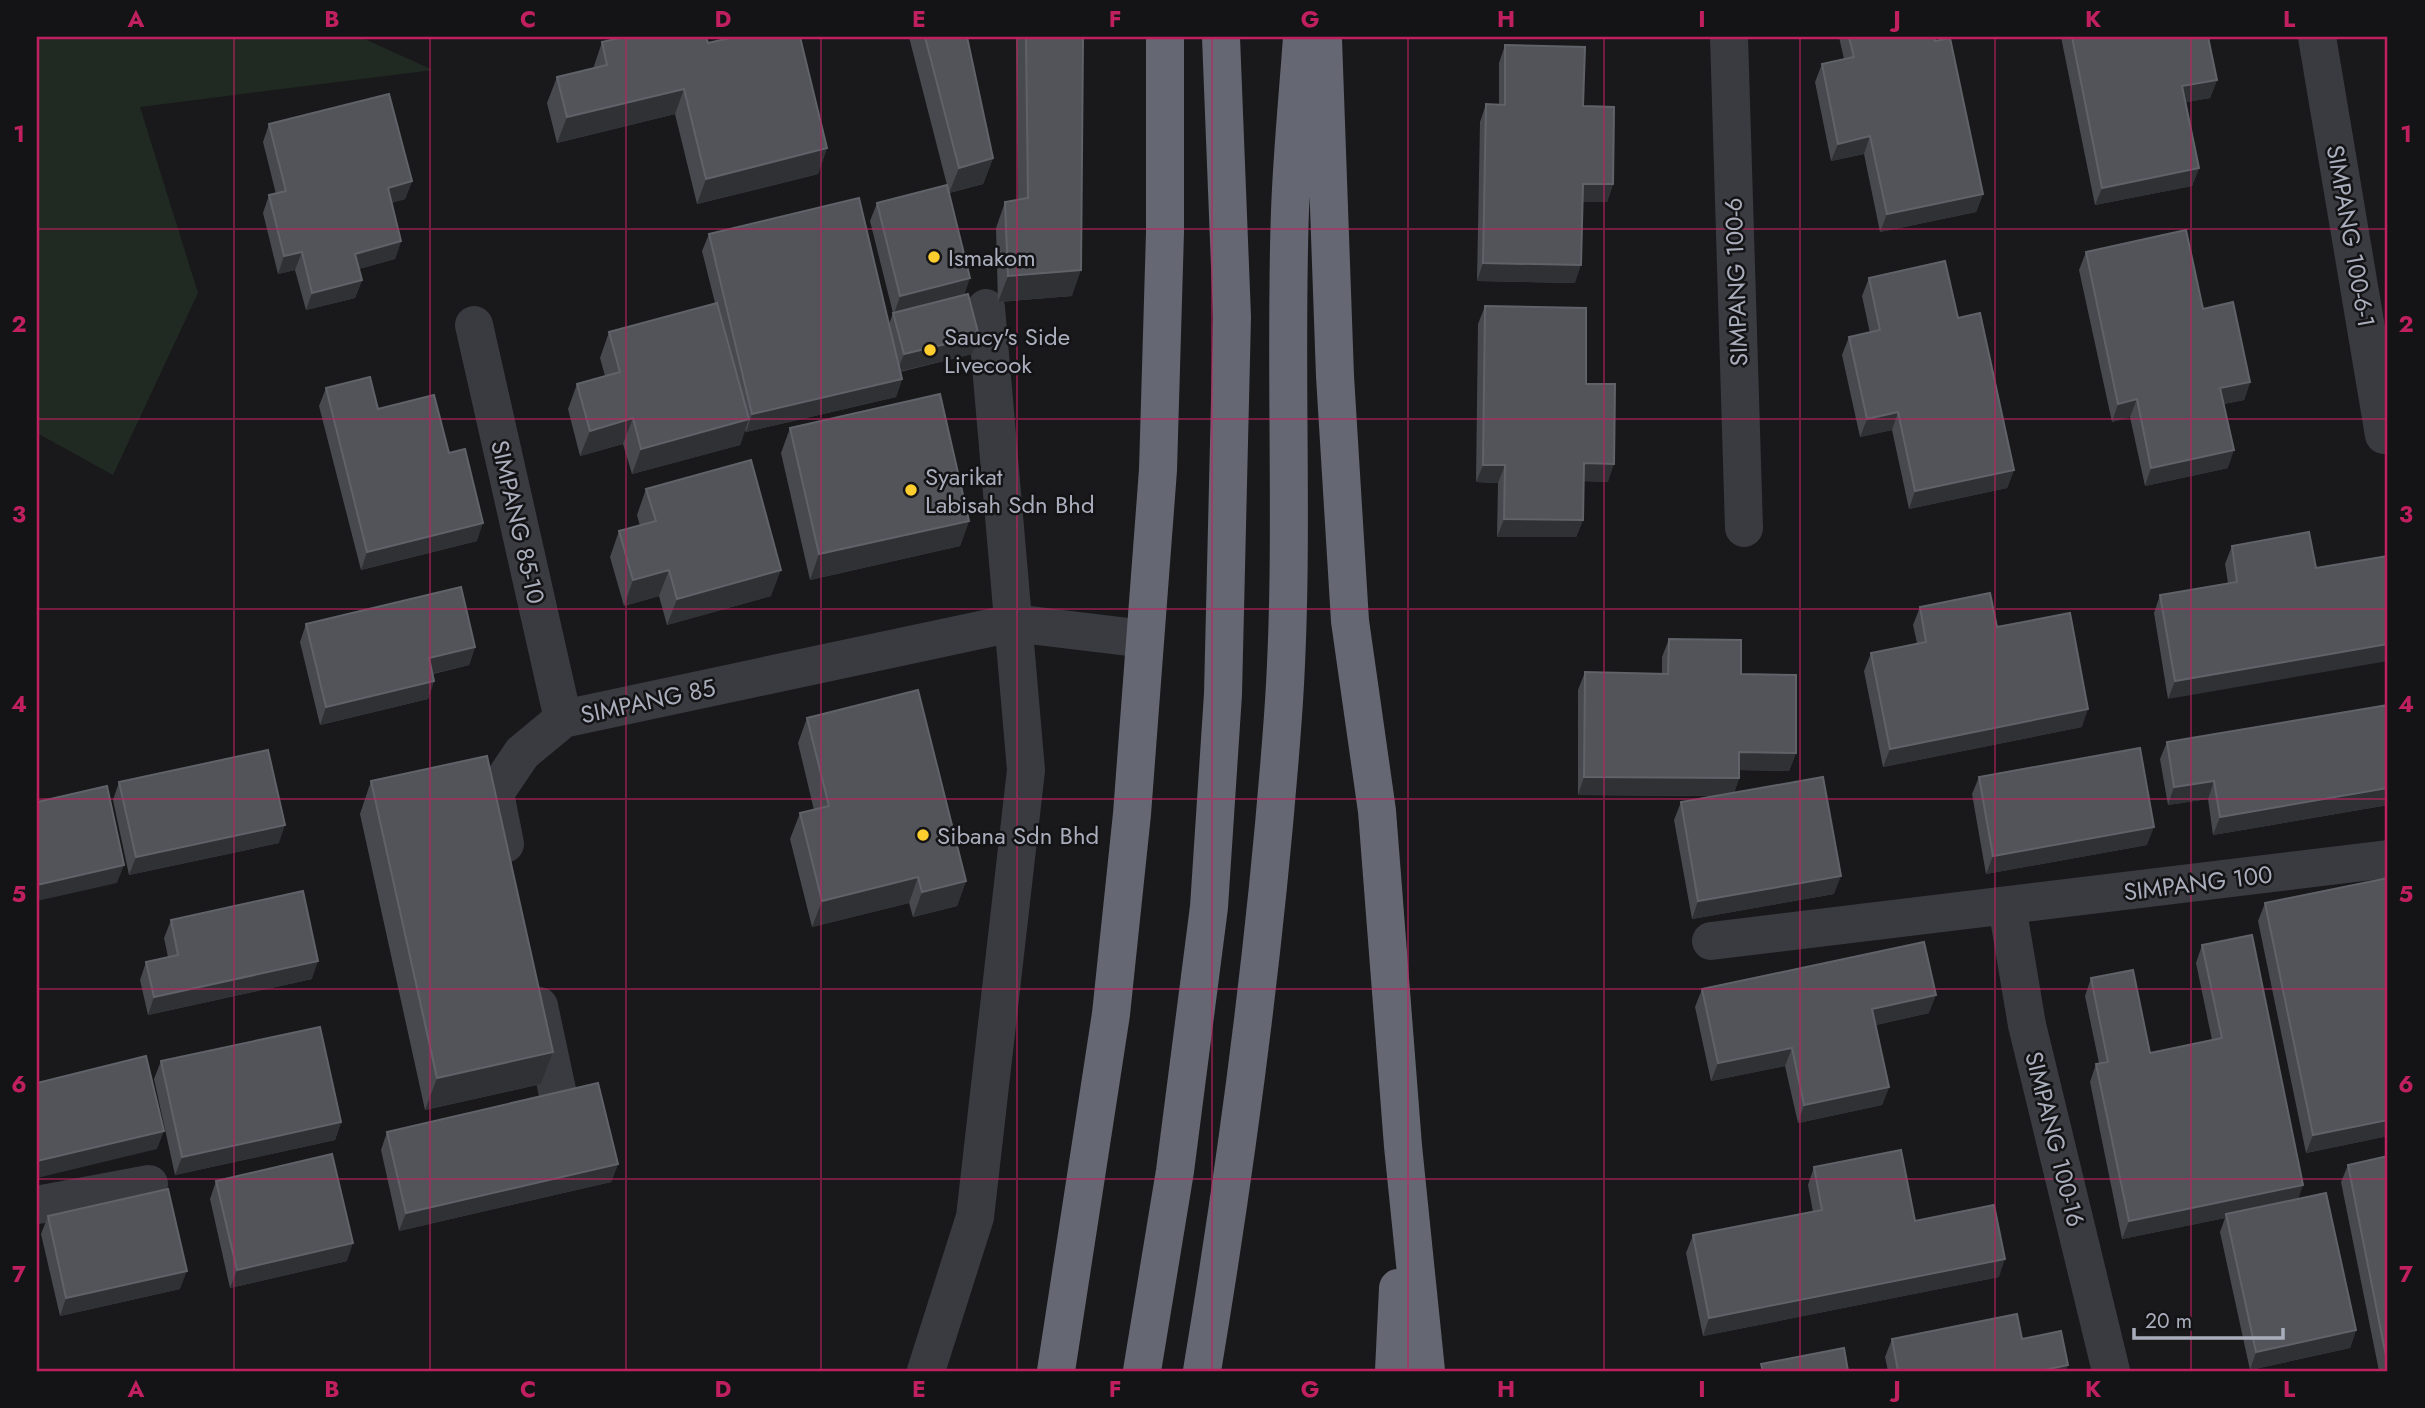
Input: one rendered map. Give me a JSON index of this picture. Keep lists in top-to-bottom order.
{
  "streets": {
    "street": [
      "SIMPANG 100-6-1",
      "SIMPANG 100-6",
      "SIMPANG 85-10",
      "SIMPANG 85",
      "SIMPANG 100",
      "SIMPANG 100-16"
    ]
  },
  "crossings": [
    ["SIMPANG 85-10", "SIMPANG 85"],
    ["SIMPANG 100", "SIMPANG 100-16"]
  ],
  "places": [
    "Ismakom",
    "Saucy's Side Livecook",
    "Syarikat Labisah Sdn Bhd",
    "Sibana Sdn Bhd"
  ],
  "scale_bar": "20 m",
  "grid": {
    "columns": [
      "A",
      "B",
      "C",
      "D",
      "E",
      "F",
      "G",
      "H",
      "I",
      "J",
      "K",
      "L"
    ],
    "rows": [
      "1",
      "2",
      "3",
      "4",
      "5",
      "6",
      "7"
    ]
  }
}
